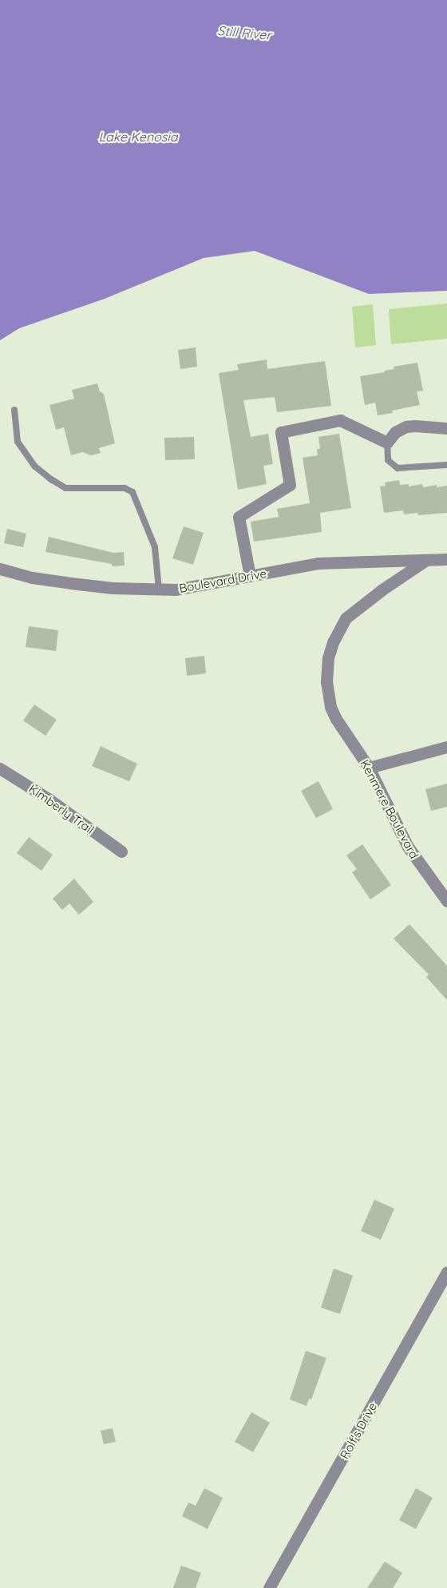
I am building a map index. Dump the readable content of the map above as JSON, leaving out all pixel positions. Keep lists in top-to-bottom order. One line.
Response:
{"streets":{"street":["Boulevard Drive","Kimberly Trail","Kenmere Boulevard","Rolf's Drive"]},"crossings":[["Boulevard Drive","Kenmere Boulevard"]],"water":["Still River","Lake Kenosia"]}
